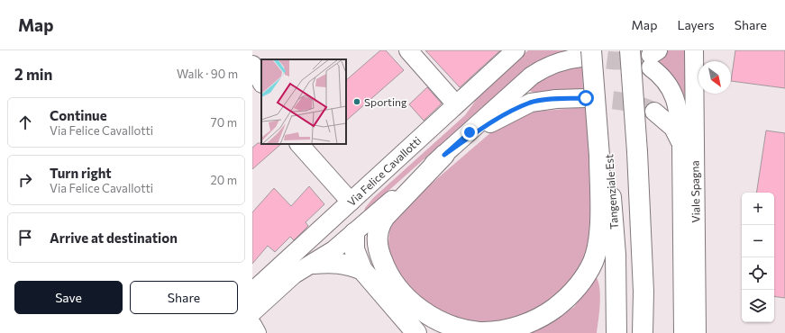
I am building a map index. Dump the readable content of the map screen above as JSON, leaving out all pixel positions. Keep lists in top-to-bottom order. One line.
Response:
{"streets":{"highway":["Tangenziale Est"],"street":["Via Felice Cavallotti","Viale Spagna"]},"places":["Sporting"],"north":"bottom right","page":{"header":"Map","nav":["Map","Layers","Share"],"heading":["2 min","Walk · 90 m"],"list":[["Continue","Via Felice Cavallotti","70 m"],["Turn right","Via Felice Cavallotti","20 m"],"Arrive at destination"],"map_buttons":["+","−"],"buttons":["Save","Share"]}}
